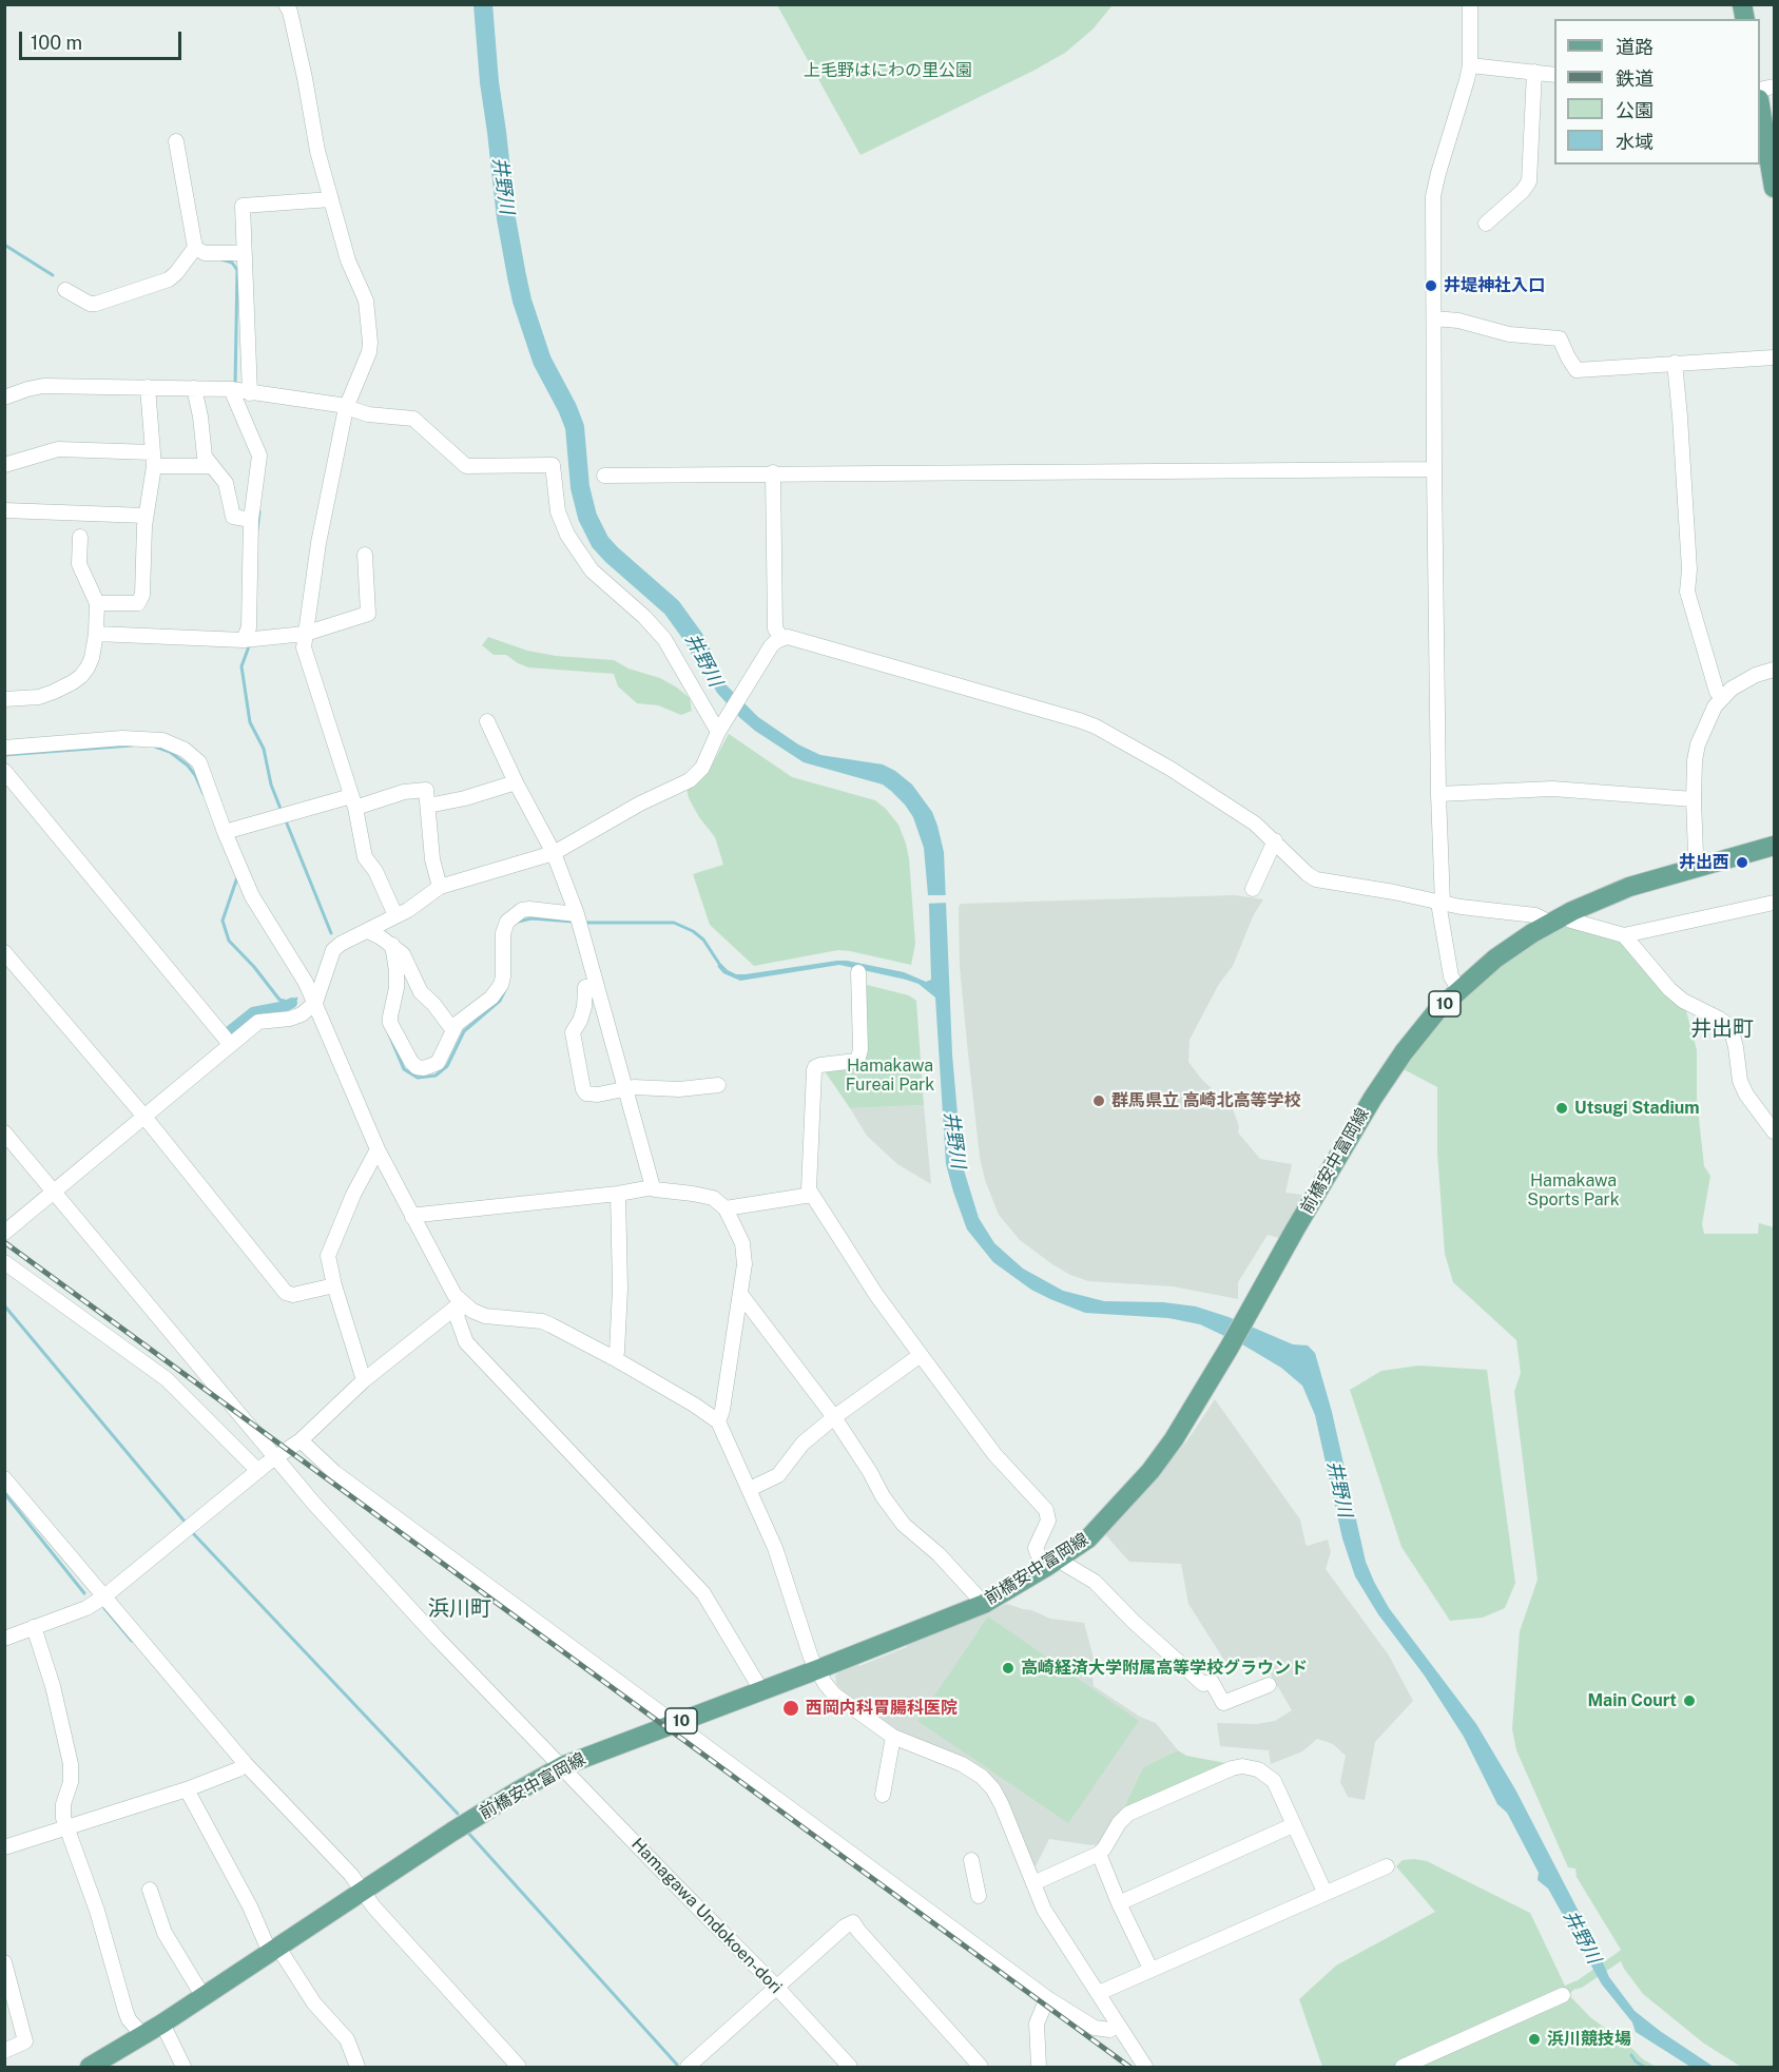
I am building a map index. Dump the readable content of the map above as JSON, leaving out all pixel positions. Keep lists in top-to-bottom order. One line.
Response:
{"streets":{"main road":["10","前橋安中富岡線"],"street":["Hamagawa Undokoen-dori"]},"crossings":[["前橋安中富岡線","Hamagawa Undokoen-dori"]],"districts":["井出町","浜川町"],"water":["井野川"],"parks":["上毛野はにわの里公園","Hamakawa Fureai Park","Hamakawa Sports Park"],"places":["井堤神社入口","井出西","群馬県立 高崎北高等学校","Utsugi Stadium","高崎経済大学附属高等学校グラウンド","Main Court","西岡内科胃腸科医院","浜川競技場"],"legend":["道路","鉄道","公園","水域"],"scale_bar":"100 m"}
